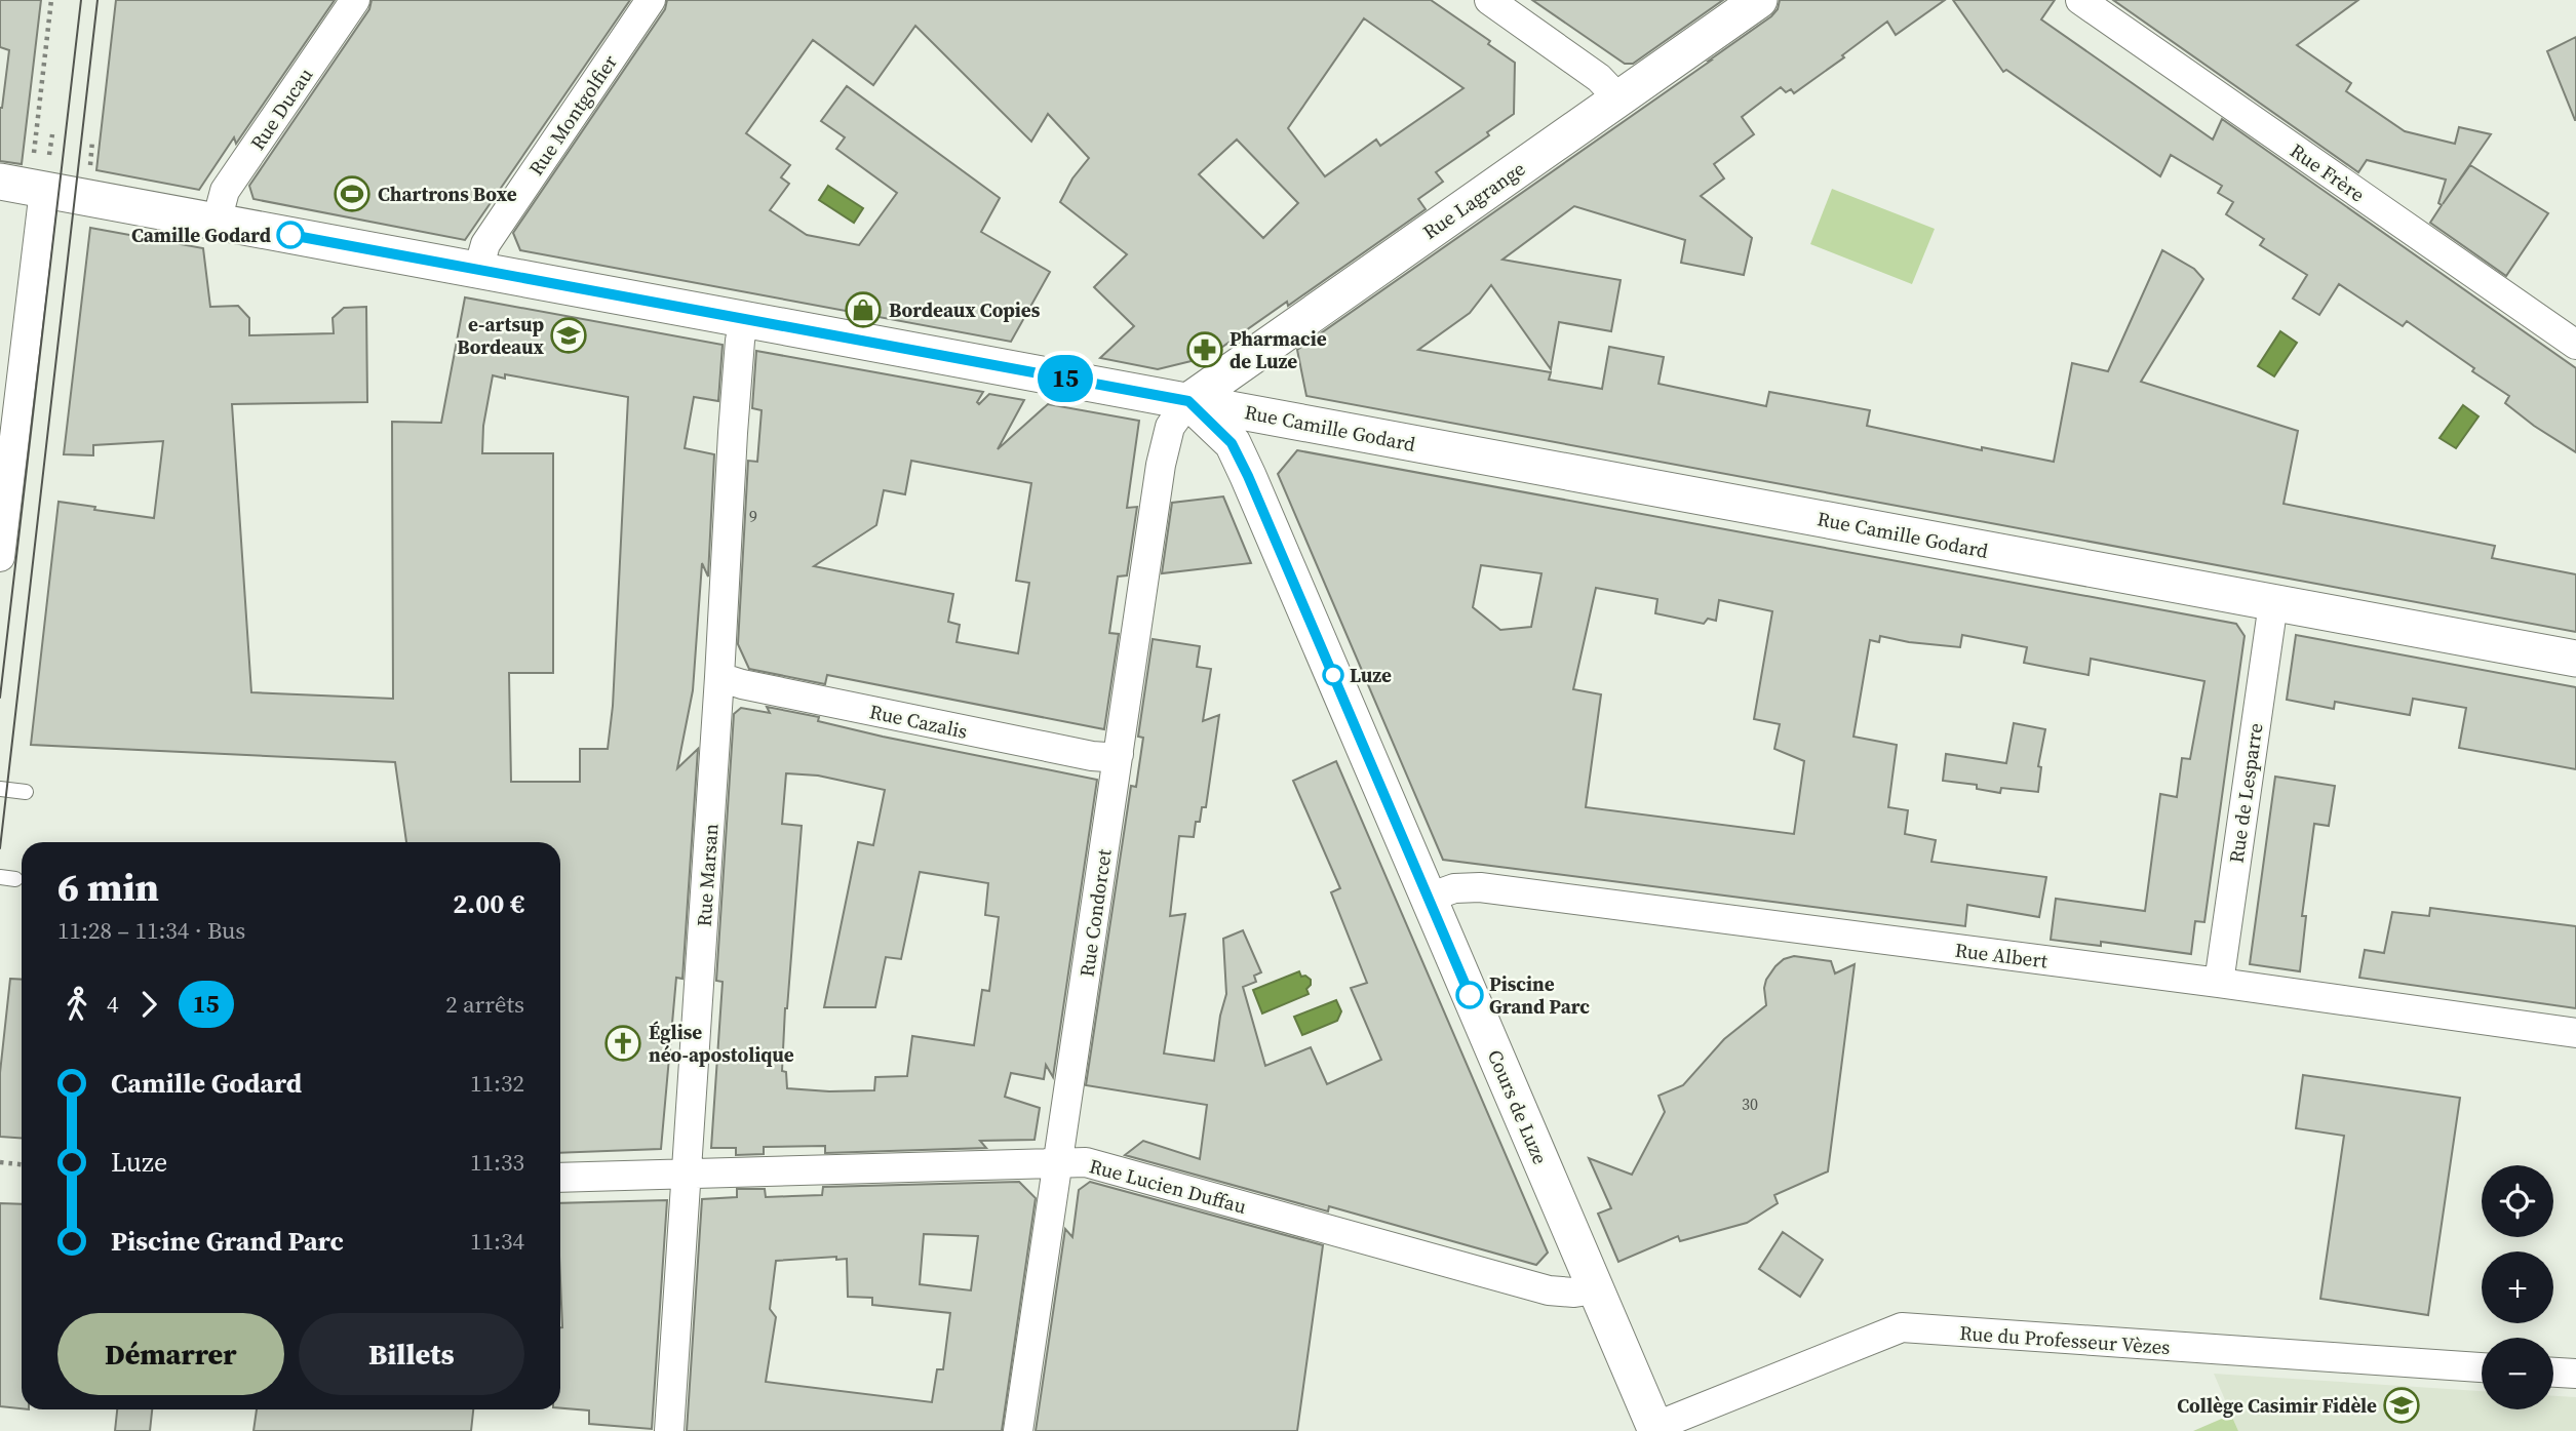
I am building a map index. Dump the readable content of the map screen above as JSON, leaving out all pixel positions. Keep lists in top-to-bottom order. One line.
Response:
{"streets":{"street":["Rue Ducau","Rue Montgolfier","Rue Frère","Rue Lagrange","Rue Camille Godard","Rue Cazalis","Rue de Lesparre","Rue Marsan","Rue Condorcet","Rue Albert","Cours de Luze","Rue Lucien Duffau","Rue du Professeur Vèzes"]},"crossings":[["Rue Ducau","Rue Camille Godard"],["Rue Montgolfier","Rue Camille Godard"],["Rue Lagrange","Rue Camille Godard"],["Rue Lagrange","Rue Condorcet"],["Rue Lagrange","Cours de Luze"],["Rue Camille Godard","Rue de Lesparre"],["Rue Camille Godard","Rue Marsan"],["Rue Camille Godard","Rue Condorcet"],["Rue Camille Godard","Cours de Luze"],["Rue Cazalis","Rue Marsan"],["Rue Cazalis","Rue Condorcet"],["Rue de Lesparre","Rue Albert"],["Rue Marsan","Rue Lucien Duffau"],["Rue Condorcet","Cours de Luze"],["Rue Condorcet","Rue Lucien Duffau"],["Rue Albert","Cours de Luze"],["Cours de Luze","Rue Lucien Duffau"],["Cours de Luze","Rue du Professeur Vèzes"]],"places":{"sports":["Chartrons Boxe"],"other":["Camille Godard","Luze","Piscine Grand Parc"],"shop":["Bordeaux Copies"],"school or university":["e-artsup Bordeaux","Collège Casimir Fidèle"],"pharmacy":["Pharmacie de Luze"],"church":["Église néo-apostolique"]},"lines":["bus line 15"],"house_numbers":["9","30"],"page":{"on_map":"15","heading":["6 min","11:28 – 11:34 · Bus","2.00 €"],"legs":["4","15","2 arrêts"],"list":[{"name":"Camille Godard","value":"11:32"},{"name":"Luze","value":"11:33"},{"name":"Piscine Grand Parc","value":"11:34"}],"map_buttons":["+","−"],"buttons":["Démarrer","Billets"]}}
